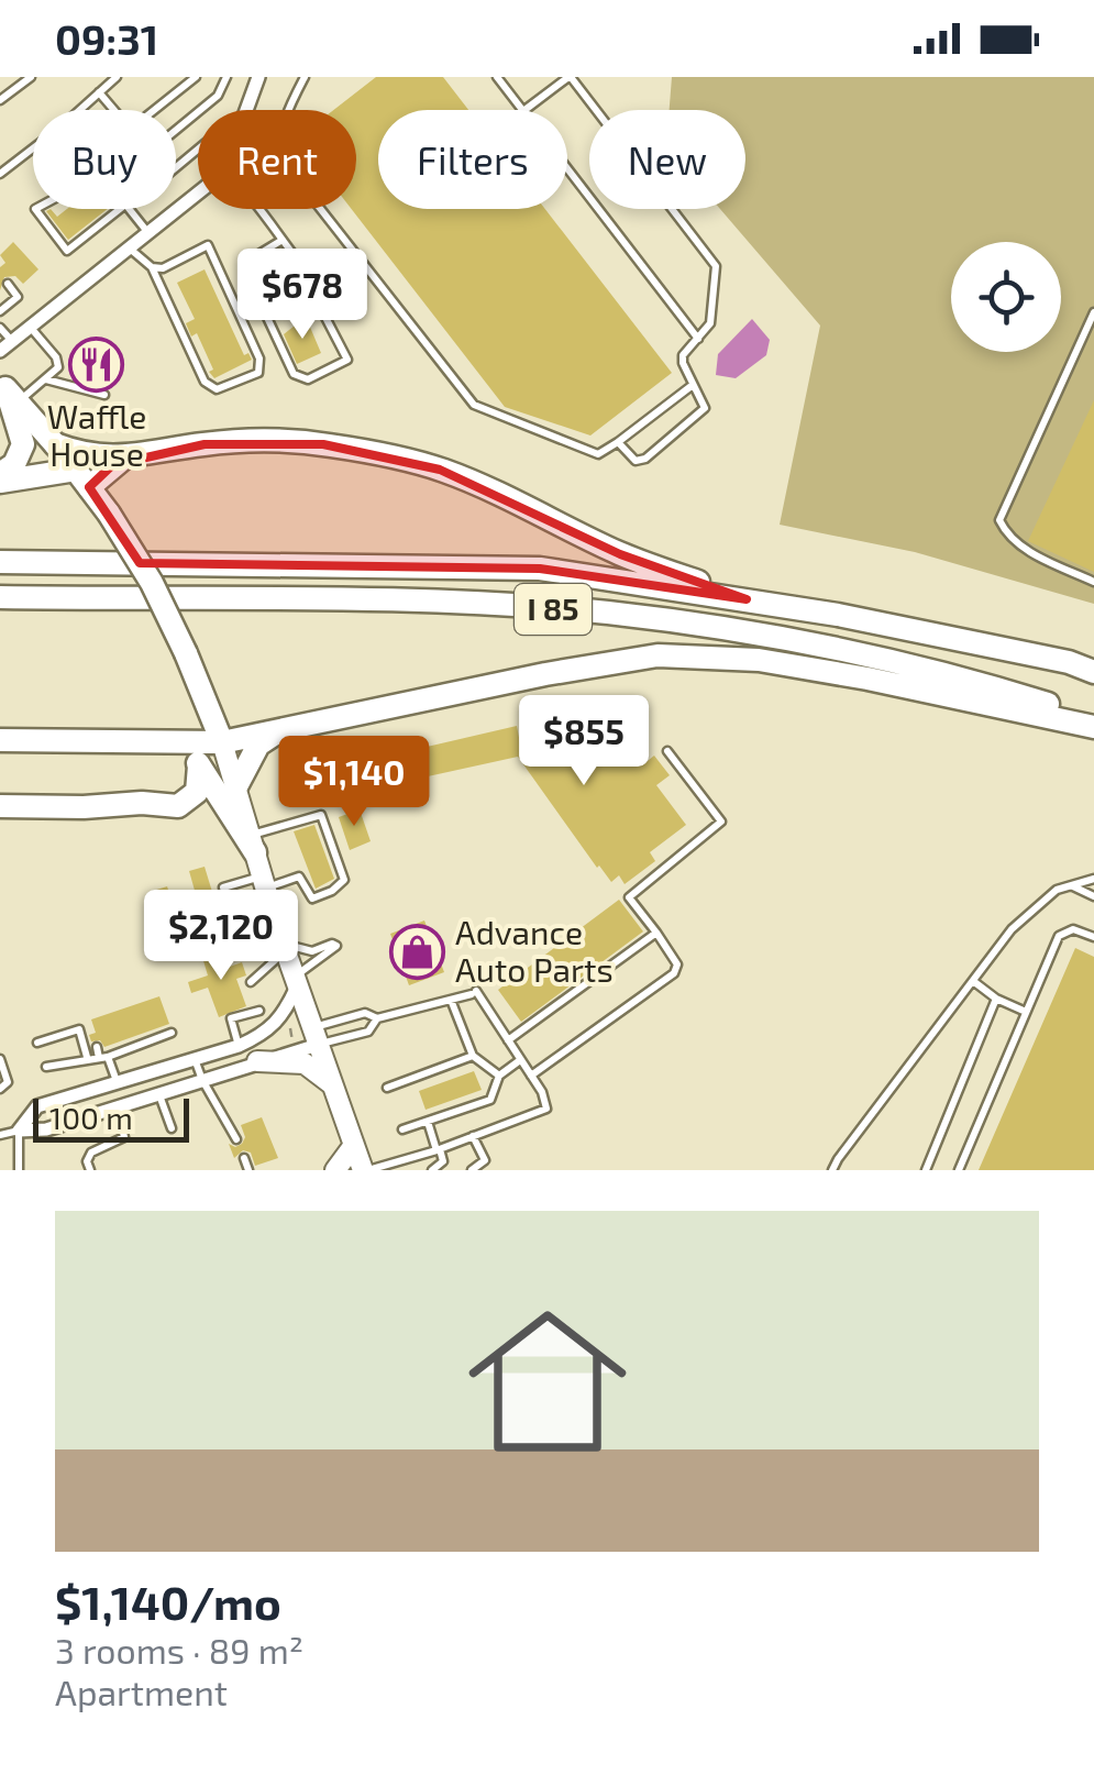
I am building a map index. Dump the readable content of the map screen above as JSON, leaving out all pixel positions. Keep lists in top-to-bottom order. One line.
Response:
{"streets":{"highway":["I 85"]},"places":{"restaurant":["Waffle House"],"shop":["Advance Auto Parts"]},"scale_bar":"100 m","page":{"status":"09:31","chip":["Buy","Rent","Filters","New"],"price":["$678","$855","$1,140","$2,120"],"scale":"100 m","list":[{"name":"$1,140/mo","note":"3 rooms · 89 m² · Apartment"}]}}
